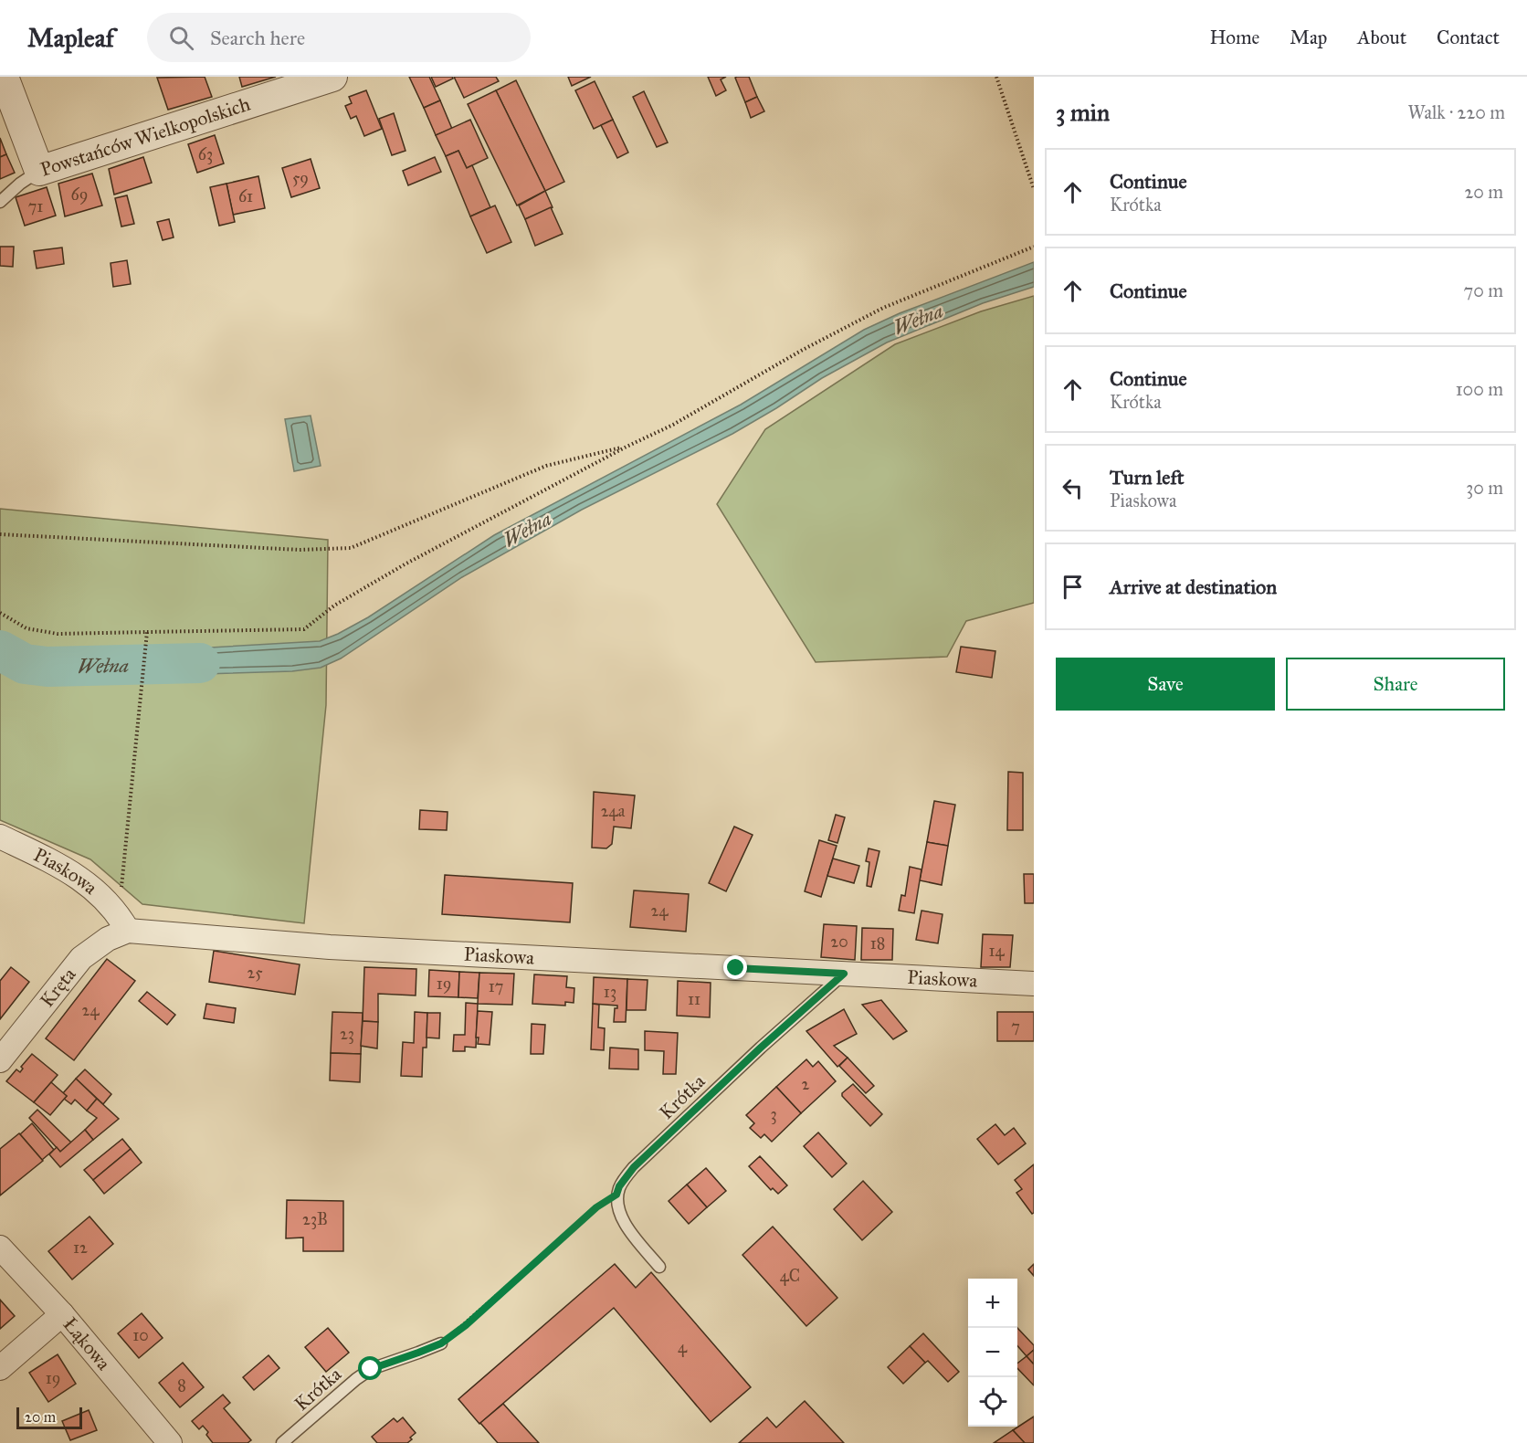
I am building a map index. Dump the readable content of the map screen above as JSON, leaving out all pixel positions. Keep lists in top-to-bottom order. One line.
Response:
{"streets":{"street":["Powstańców Wielkopolskich","Piaskowa","Kręta","Łąkowa"],"lane":["Krótka"]},"crossings":[["Piaskowa","Kręta"],["Piaskowa","Krótka"]],"water":["Wełna"],"house_numbers":["63","59","69","61","71","24a","24","20","18","14","25","19","17","13","11","24","7","23","2","3","23B","12","4C","10","4","19","8"],"scale_bar":"20 m","page":{"header":"Mapleaf","search":"Search here","nav":["Home","Map","About","Contact"],"heading":["3 min","Walk · 220 m"],"list":[["Continue","Krótka","20 m"],["Continue","70 m"],["Continue","Krótka","100 m"],["Turn left","Piaskowa","30 m"],"Arrive at destination"],"buttons":["Save","Share"],"map_buttons":["+","−"],"scale":"20 m"}}
